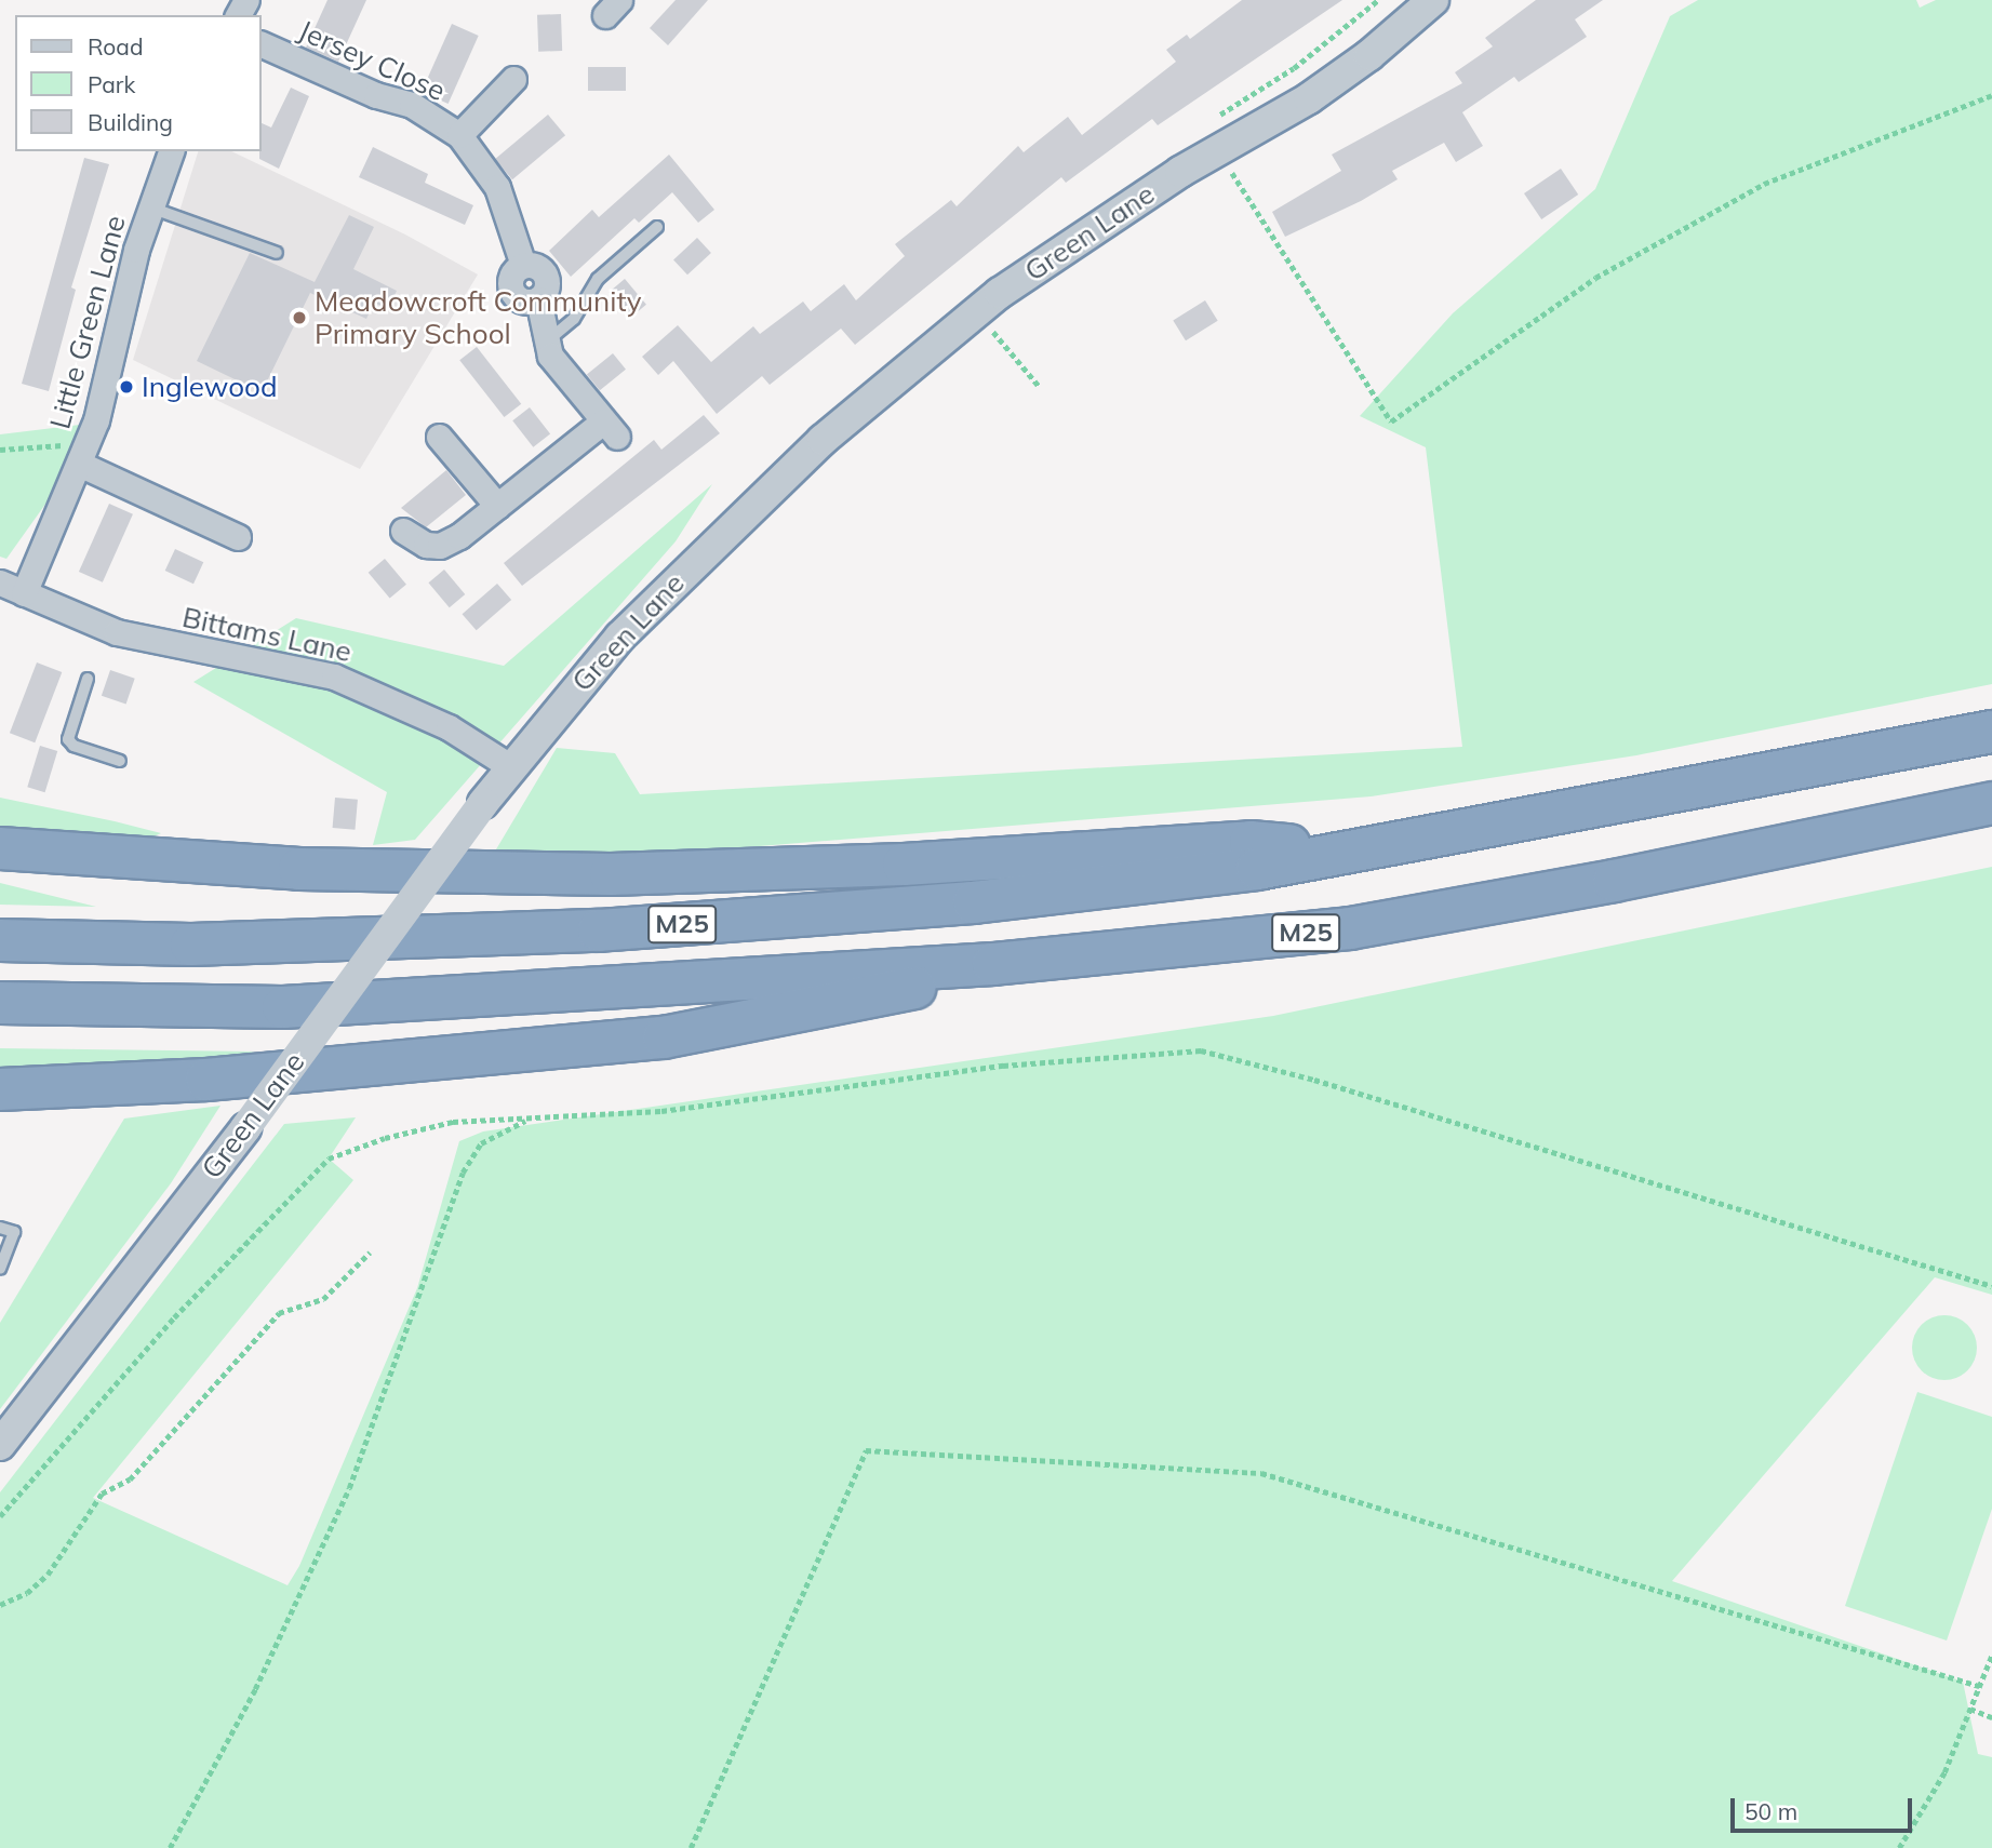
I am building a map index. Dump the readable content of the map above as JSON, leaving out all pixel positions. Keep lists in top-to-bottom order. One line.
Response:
{"streets":{"highway":["M25"],"street":["Jersey Close","Green Lane","Little Green Lane","Bittams Lane"]},"crossings":[["Green Lane","Bittams Lane"],["Little Green Lane","Bittams Lane"]],"places":["Meadowcroft Community Primary School","Inglewood"],"legend":["Road","Park","Building"],"scale_bar":"50 m"}
